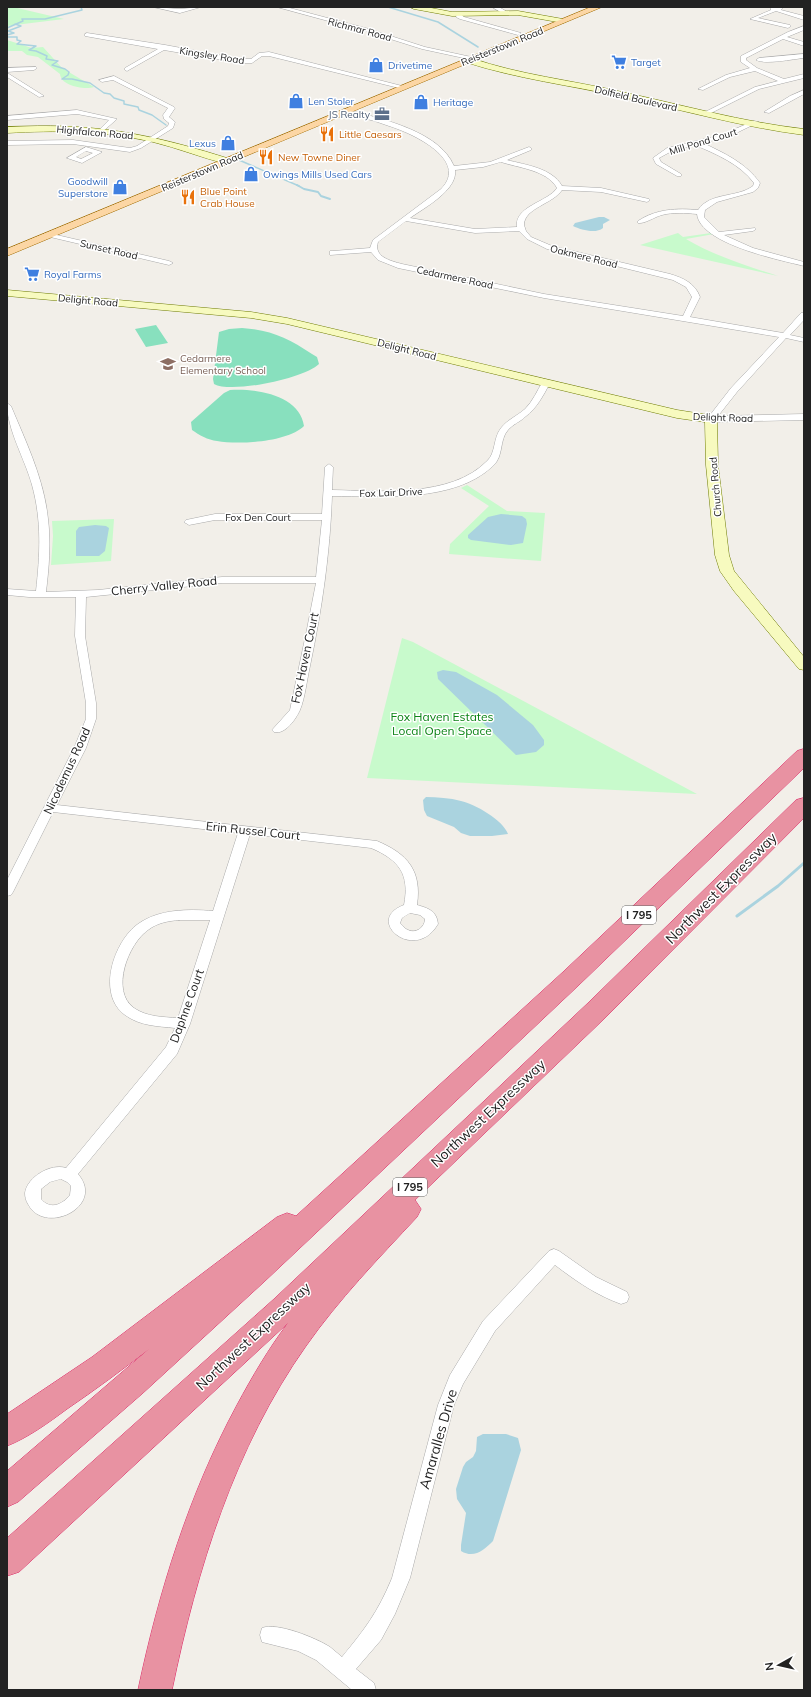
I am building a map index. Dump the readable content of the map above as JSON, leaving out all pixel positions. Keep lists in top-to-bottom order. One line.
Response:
{"streets":{"highway":["Northwest Expressway","I 795"],"main road":["Reisterstown Road"],"street":["Richmar Road","Kingsley Road","Dolfield Boulevard","Highfalcon Road","Mill Pond Court","Sunset Road","Oakmere Road","Cedarmere Road","Delight Road","Church Road","Fox Lair Drive","Fox Den Court","Cherry Valley Road","Fox Haven Court","Nicodemus Road","Erin Russel Court","Daphne Court","Amaralles Drive"]},"crossings":[["Richmar Road","Reisterstown Road"],["Richmar Road","Dolfield Boulevard"],["Reisterstown Road","Kingsley Road"],["Reisterstown Road","Dolfield Boulevard"],["Reisterstown Road","Highfalcon Road"],["Reisterstown Road","Sunset Road"],["Dolfield Boulevard","Mill Pond Court"],["Oakmere Road","Cedarmere Road"],["Delight Road","Church Road"],["Delight Road","Fox Lair Drive"],["Cherry Valley Road","Fox Haven Court"],["Cherry Valley Road","Nicodemus Road"],["Nicodemus Road","Erin Russel Court"],["Erin Russel Court","Daphne Court"]],"parks":["Fox Haven Estates Local Open Space"],"places":{"supermarket":["Target","Royal Farms"],"shop":["Drivetime","Len Stoler","Heritage","Lexus","Owings Mills Used Cars","Goodwill Superstore"],"office":["JS Realty"],"restaurant":["Little Caesars","New Towne Diner","Blue Point Crab House"],"school or university":["Cedarmere Elementary School"]},"north":"left"}
